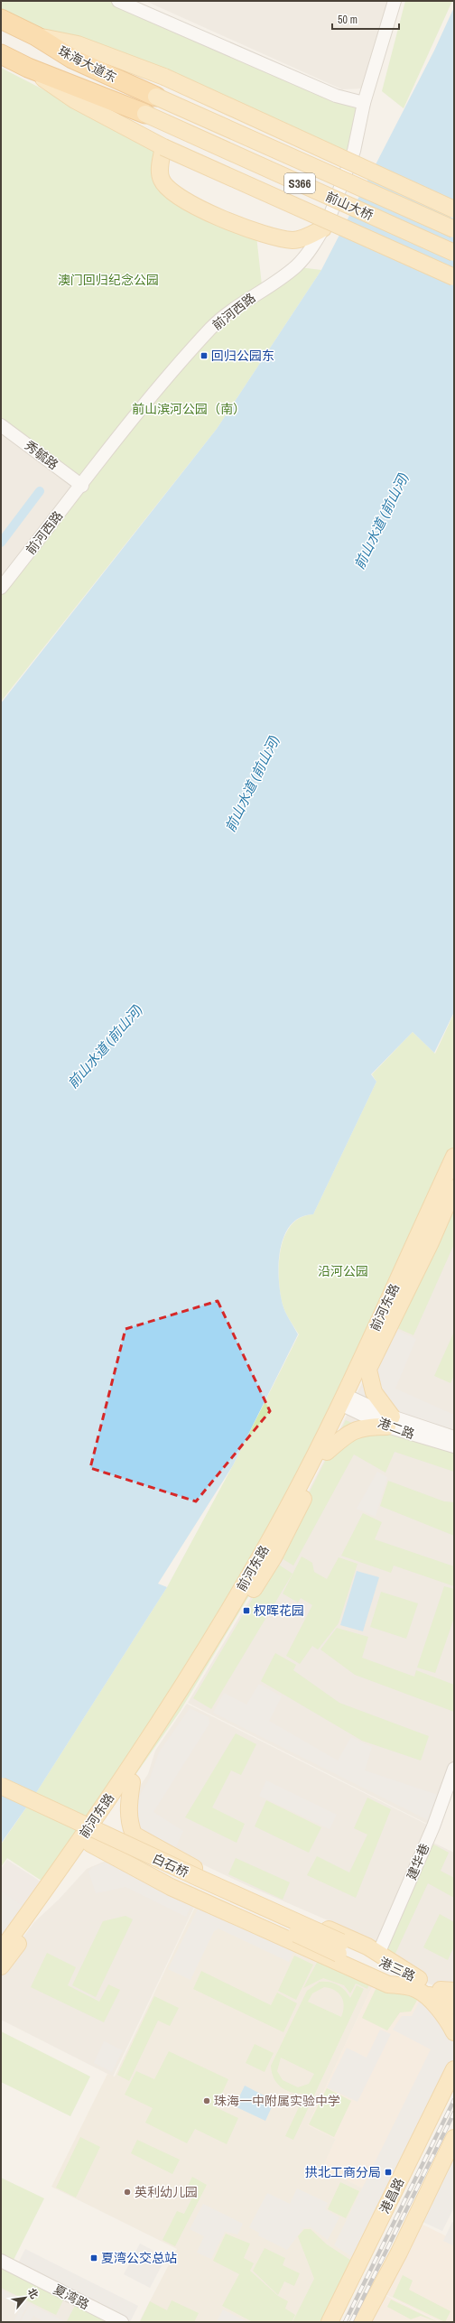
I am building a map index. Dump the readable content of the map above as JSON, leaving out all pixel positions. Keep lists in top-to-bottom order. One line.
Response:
{"streets":{"highway":["珠海大道东","S366"],"main road":["前山大桥","前河东路","白石桥","港三路","港昌路"],"street":["前河西路","秀毓路","港二路","建华巷","夏湾路"]},"crossings":[["珠海大道东","前山大桥"],["前河西路","秀毓路"],["前河东路","港二路"]],"water":["前山水道 (前山河)"],"parks":["澳门回归纪念公园","前山滨河公园（南）","沿河公园"],"places":{"transit":["回归公园东","权晖花园","拱北工商分局","夏湾公交总站"],"other":["珠海一中附属实验中学","英利幼儿园"]},"scale_bar":"50 m","north":"top right"}
